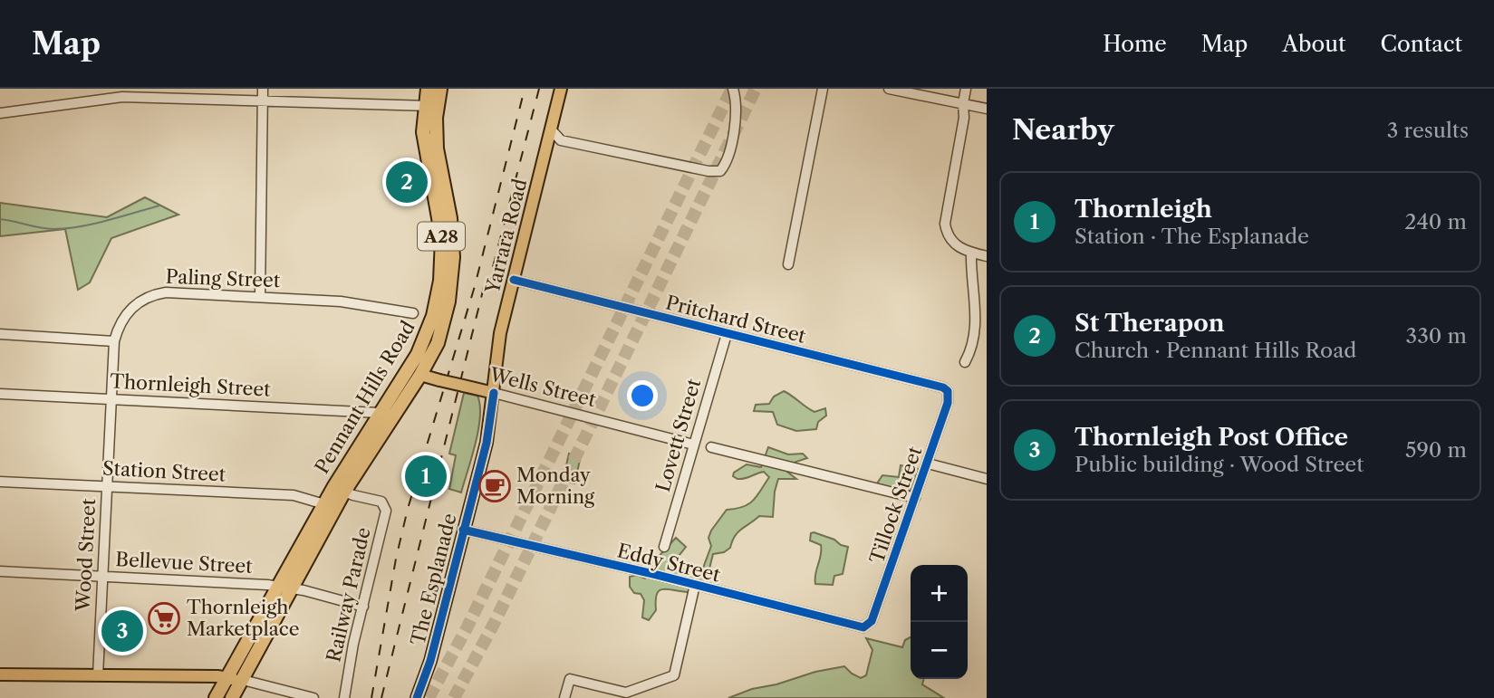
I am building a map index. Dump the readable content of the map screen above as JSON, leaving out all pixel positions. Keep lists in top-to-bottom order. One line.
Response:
{"streets":{"highway":["A28","Pennant Hills Road"],"main road":["Yarrara Road","Wells Street","The Esplanade"],"street":["Paling Street","Pritchard Street","Thornleigh Street","Lovett Street","Station Street","Tillock Street","Wood Street","Bellevue Street","Eddy Street","Railway Parade"]},"crossings":[["Yarrara Road","Pritchard Street"],["Yarrara Road","Wells Street"],["Yarrara Road","The Esplanade"],["Paling Street","Thornleigh Street"],["Paling Street","Wood Street"],["Pritchard Street","Lovett Street"],["Pritchard Street","Tillock Street"],["Thornleigh Street","Pennant Hills Road"],["Thornleigh Street","Wood Street"],["Wells Street","Pennant Hills Road"],["Wells Street","Lovett Street"],["Wells Street","The Esplanade"],["Pennant Hills Road","Station Street"],["Pennant Hills Road","Bellevue Street"],["Pennant Hills Road","Railway Parade"],["Station Street","Wood Street"],["Tillock Street","Eddy Street"],["Wood Street","Bellevue Street"],["Bellevue Street","Railway Parade"],["Eddy Street","The Esplanade"]],"places":{"cafe":["Monday Morning"],"supermarket":["Thornleigh Marketplace"]},"page":{"header":"Map","nav":["Home","Map","About","Contact"],"heading":["Nearby","3 results"],"pins":["2","1","3"],"list":[{"mark":"1","name":"Thornleigh","note":"Station · The Esplanade","value":"240 m"},{"mark":"2","name":"St Therapon","note":"Church · Pennant Hills Road","value":"330 m"},{"mark":"3","name":"Thornleigh Post Office","note":"Public building · Wood Street","value":"590 m"}],"map_buttons":["+","−"]}}
